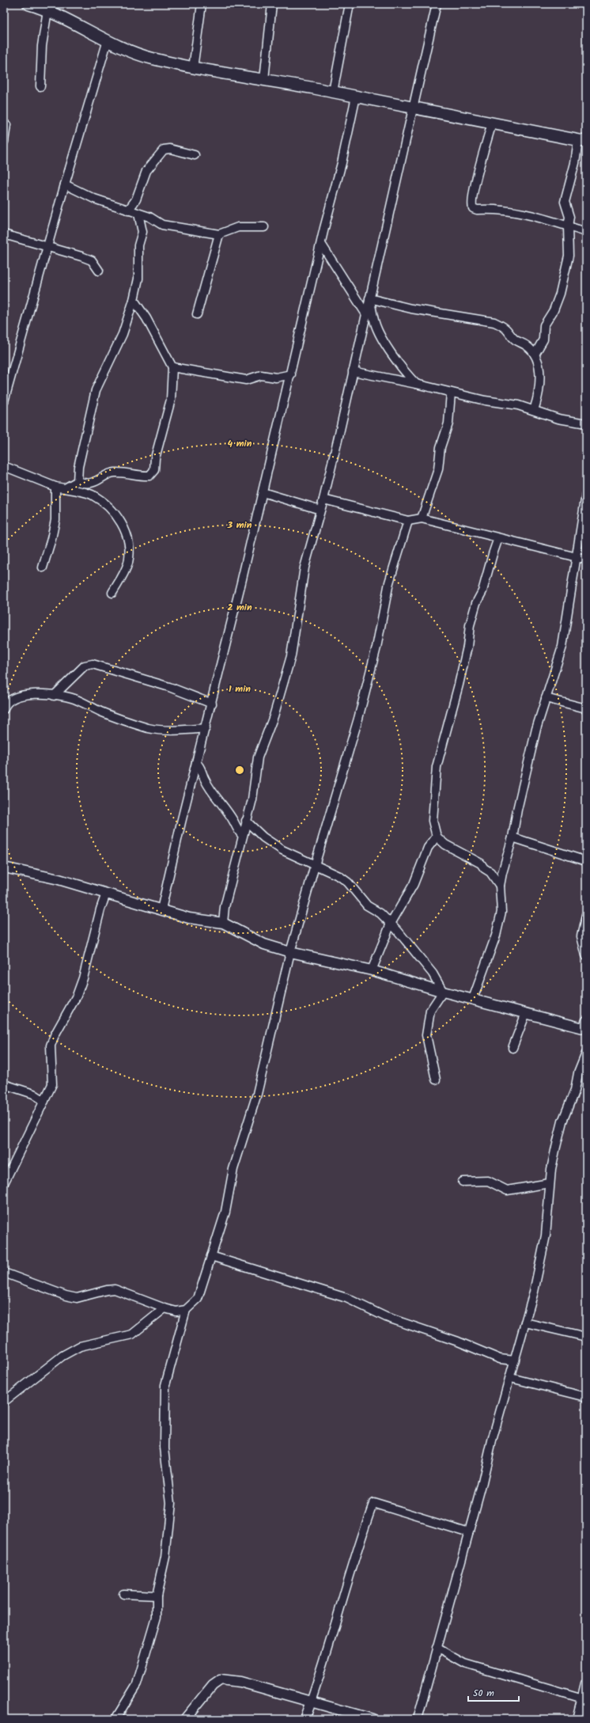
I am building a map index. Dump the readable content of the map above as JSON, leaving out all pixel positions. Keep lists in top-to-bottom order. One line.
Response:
{"scale_bar":"50 m","rings":["4 min","3 min","2 min","1 min"]}
